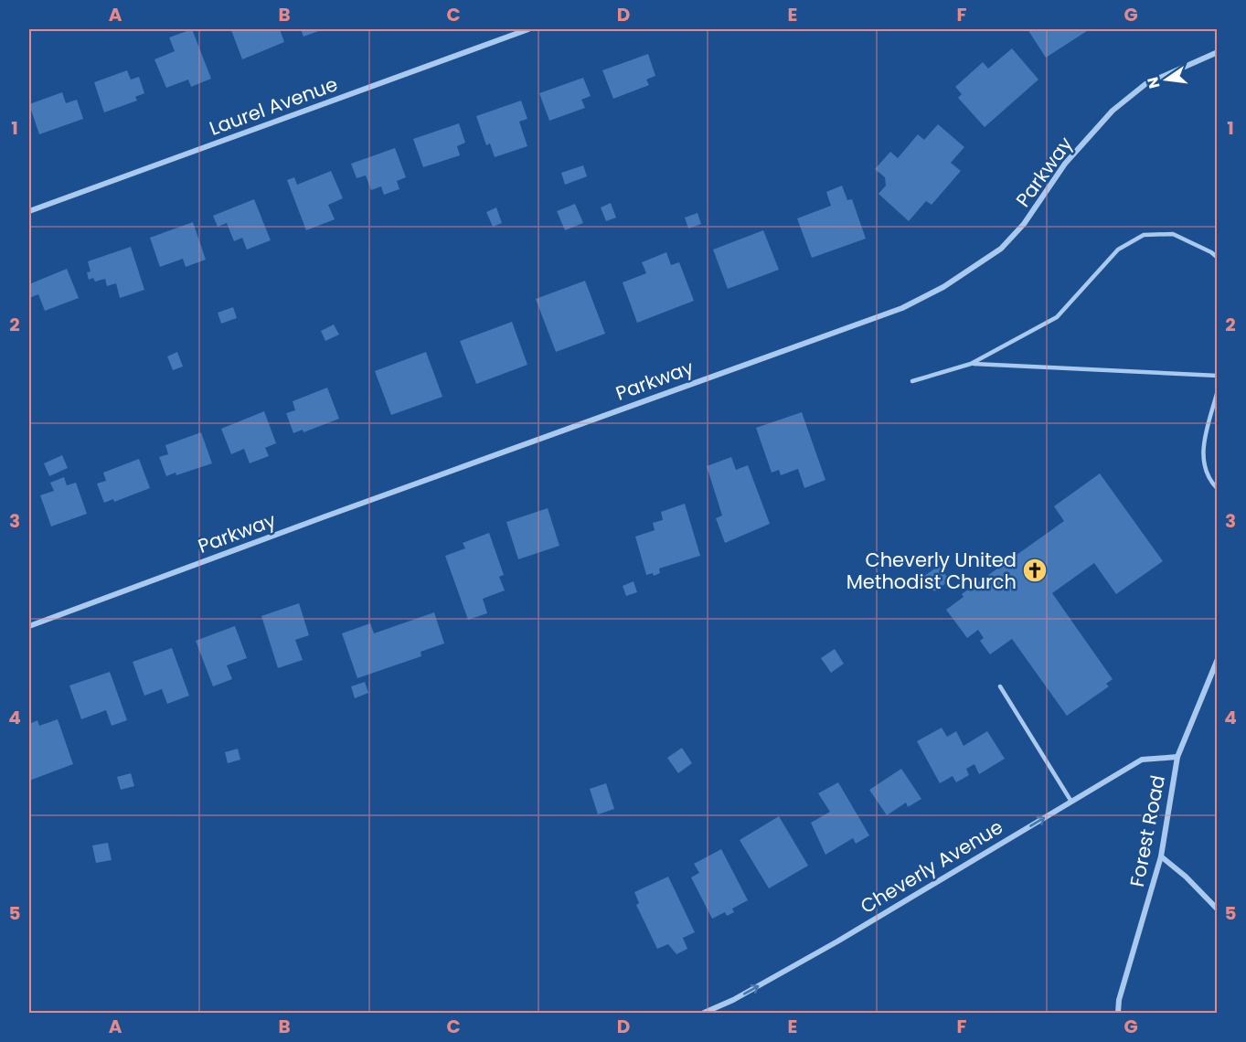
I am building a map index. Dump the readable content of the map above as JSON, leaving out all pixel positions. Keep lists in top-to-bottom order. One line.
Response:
{"streets":{"street":["Laurel Avenue","Parkway","Forest Road","Cheverly Avenue"]},"crossings":[["Forest Road","Cheverly Avenue"]],"one_way":["Cheverly Avenue"],"places":{"church":["Cheverly United Methodist Church"]},"north":"left","grid":{"columns":["A","B","C","D","E","F","G"],"rows":["1","2","3","4","5"]}}
